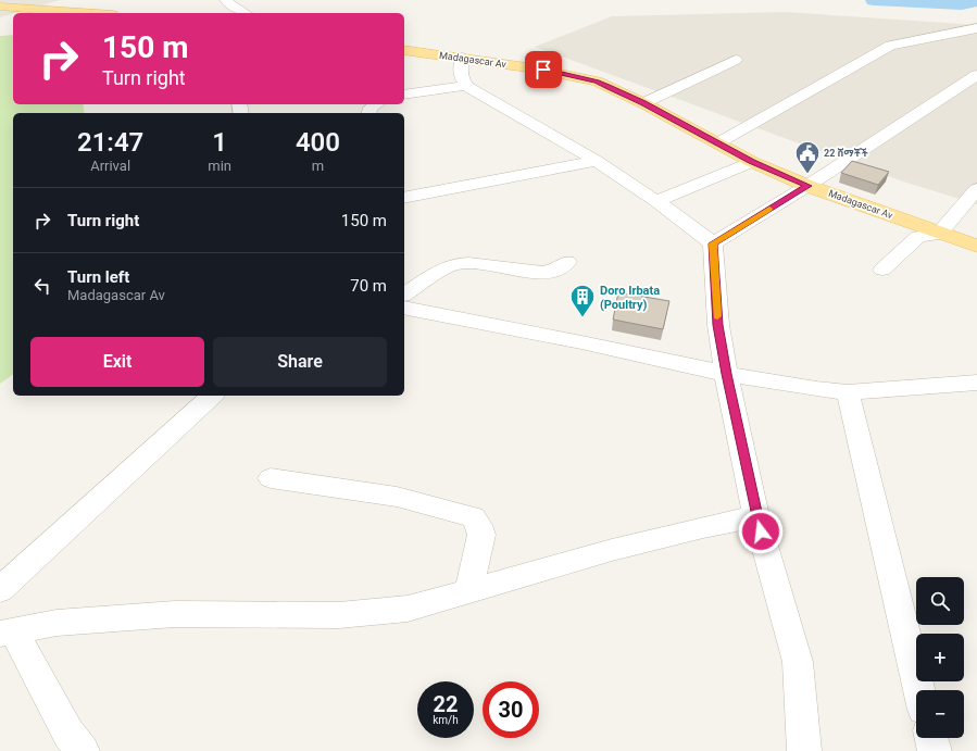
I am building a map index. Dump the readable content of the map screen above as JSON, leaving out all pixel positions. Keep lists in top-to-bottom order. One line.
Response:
{"streets":{"main road":["Madagascar Av"]},"places":{"public building":["22 ሸማቾች"],"building":["Doro Irbata (Poultry)"]},"page":{"turn":["150 m","Turn right"],"eta":["21:47","Arrival","1","min","400","m"],"list":[{"name":"Turn right","value":"150 m"},{"name":"Turn left","note":"Madagascar Av","value":"70 m"}],"buttons":["Exit","Share"],"map_buttons":["+","−"],"speed":"22 km/h","limit":"30"}}
